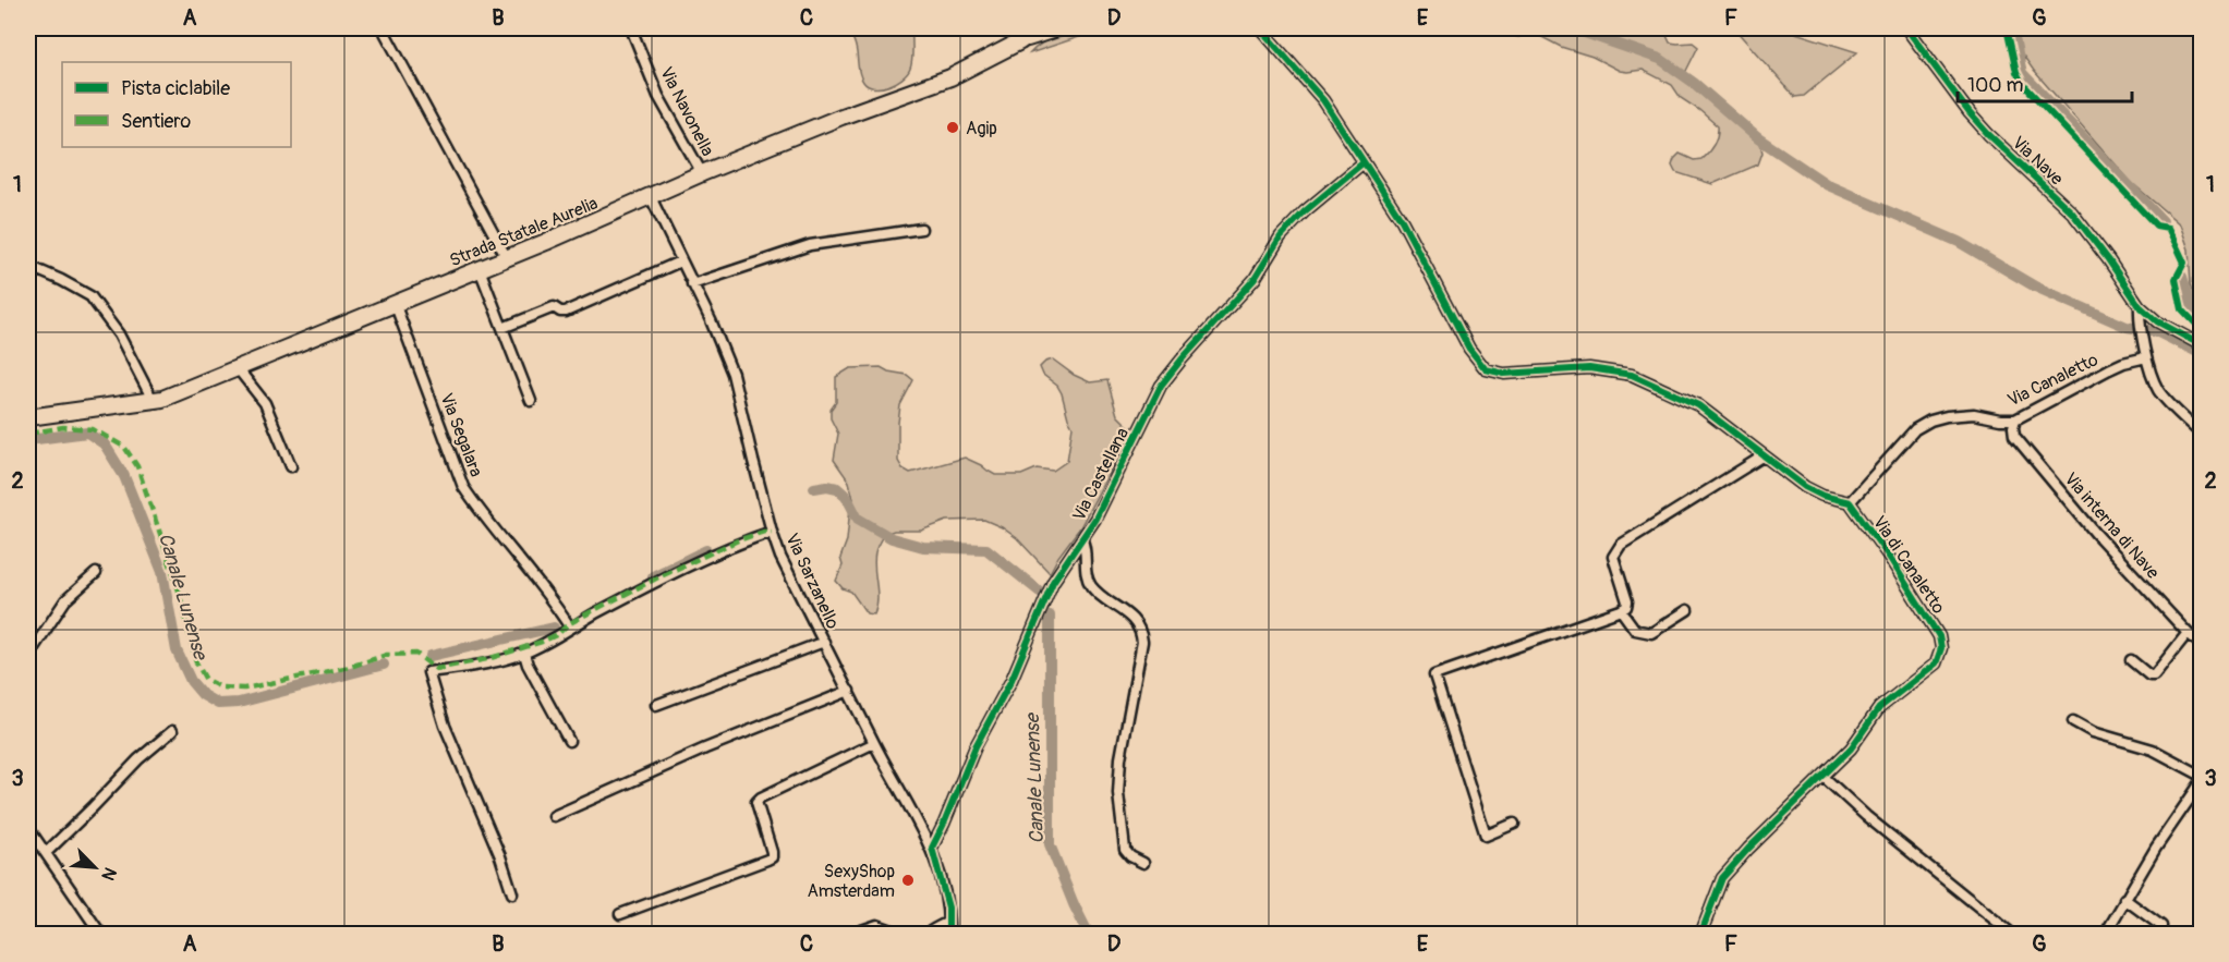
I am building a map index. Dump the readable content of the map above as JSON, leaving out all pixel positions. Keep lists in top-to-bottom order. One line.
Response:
{"streets":{"main road":["Strada Statale Aurelia"],"street":["Via Navonella","Via Nave","Via Canaletto","Via Segalara","Via Castellana","Via interna di Nave","Via di Canaletto","Via Sarzanello"]},"crossings":[["Via Navonella","Strada Statale Aurelia"],["Strada Statale Aurelia","Via Segalara"],["Strada Statale Aurelia","Via Sarzanello"],["Via Canaletto","Via interna di Nave"],["Via Canaletto","Via di Canaletto"],["Via Castellana","Via Sarzanello"]],"water":["Canale Lunense"],"places":["Agip","SexyShop Amsterdam"],"legend":["Pista ciclabile","Sentiero"],"scale_bar":"100 m","north":"bottom right","grid":{"columns":["A","B","C","D","E","F","G"],"rows":["1","2","3"]}}
